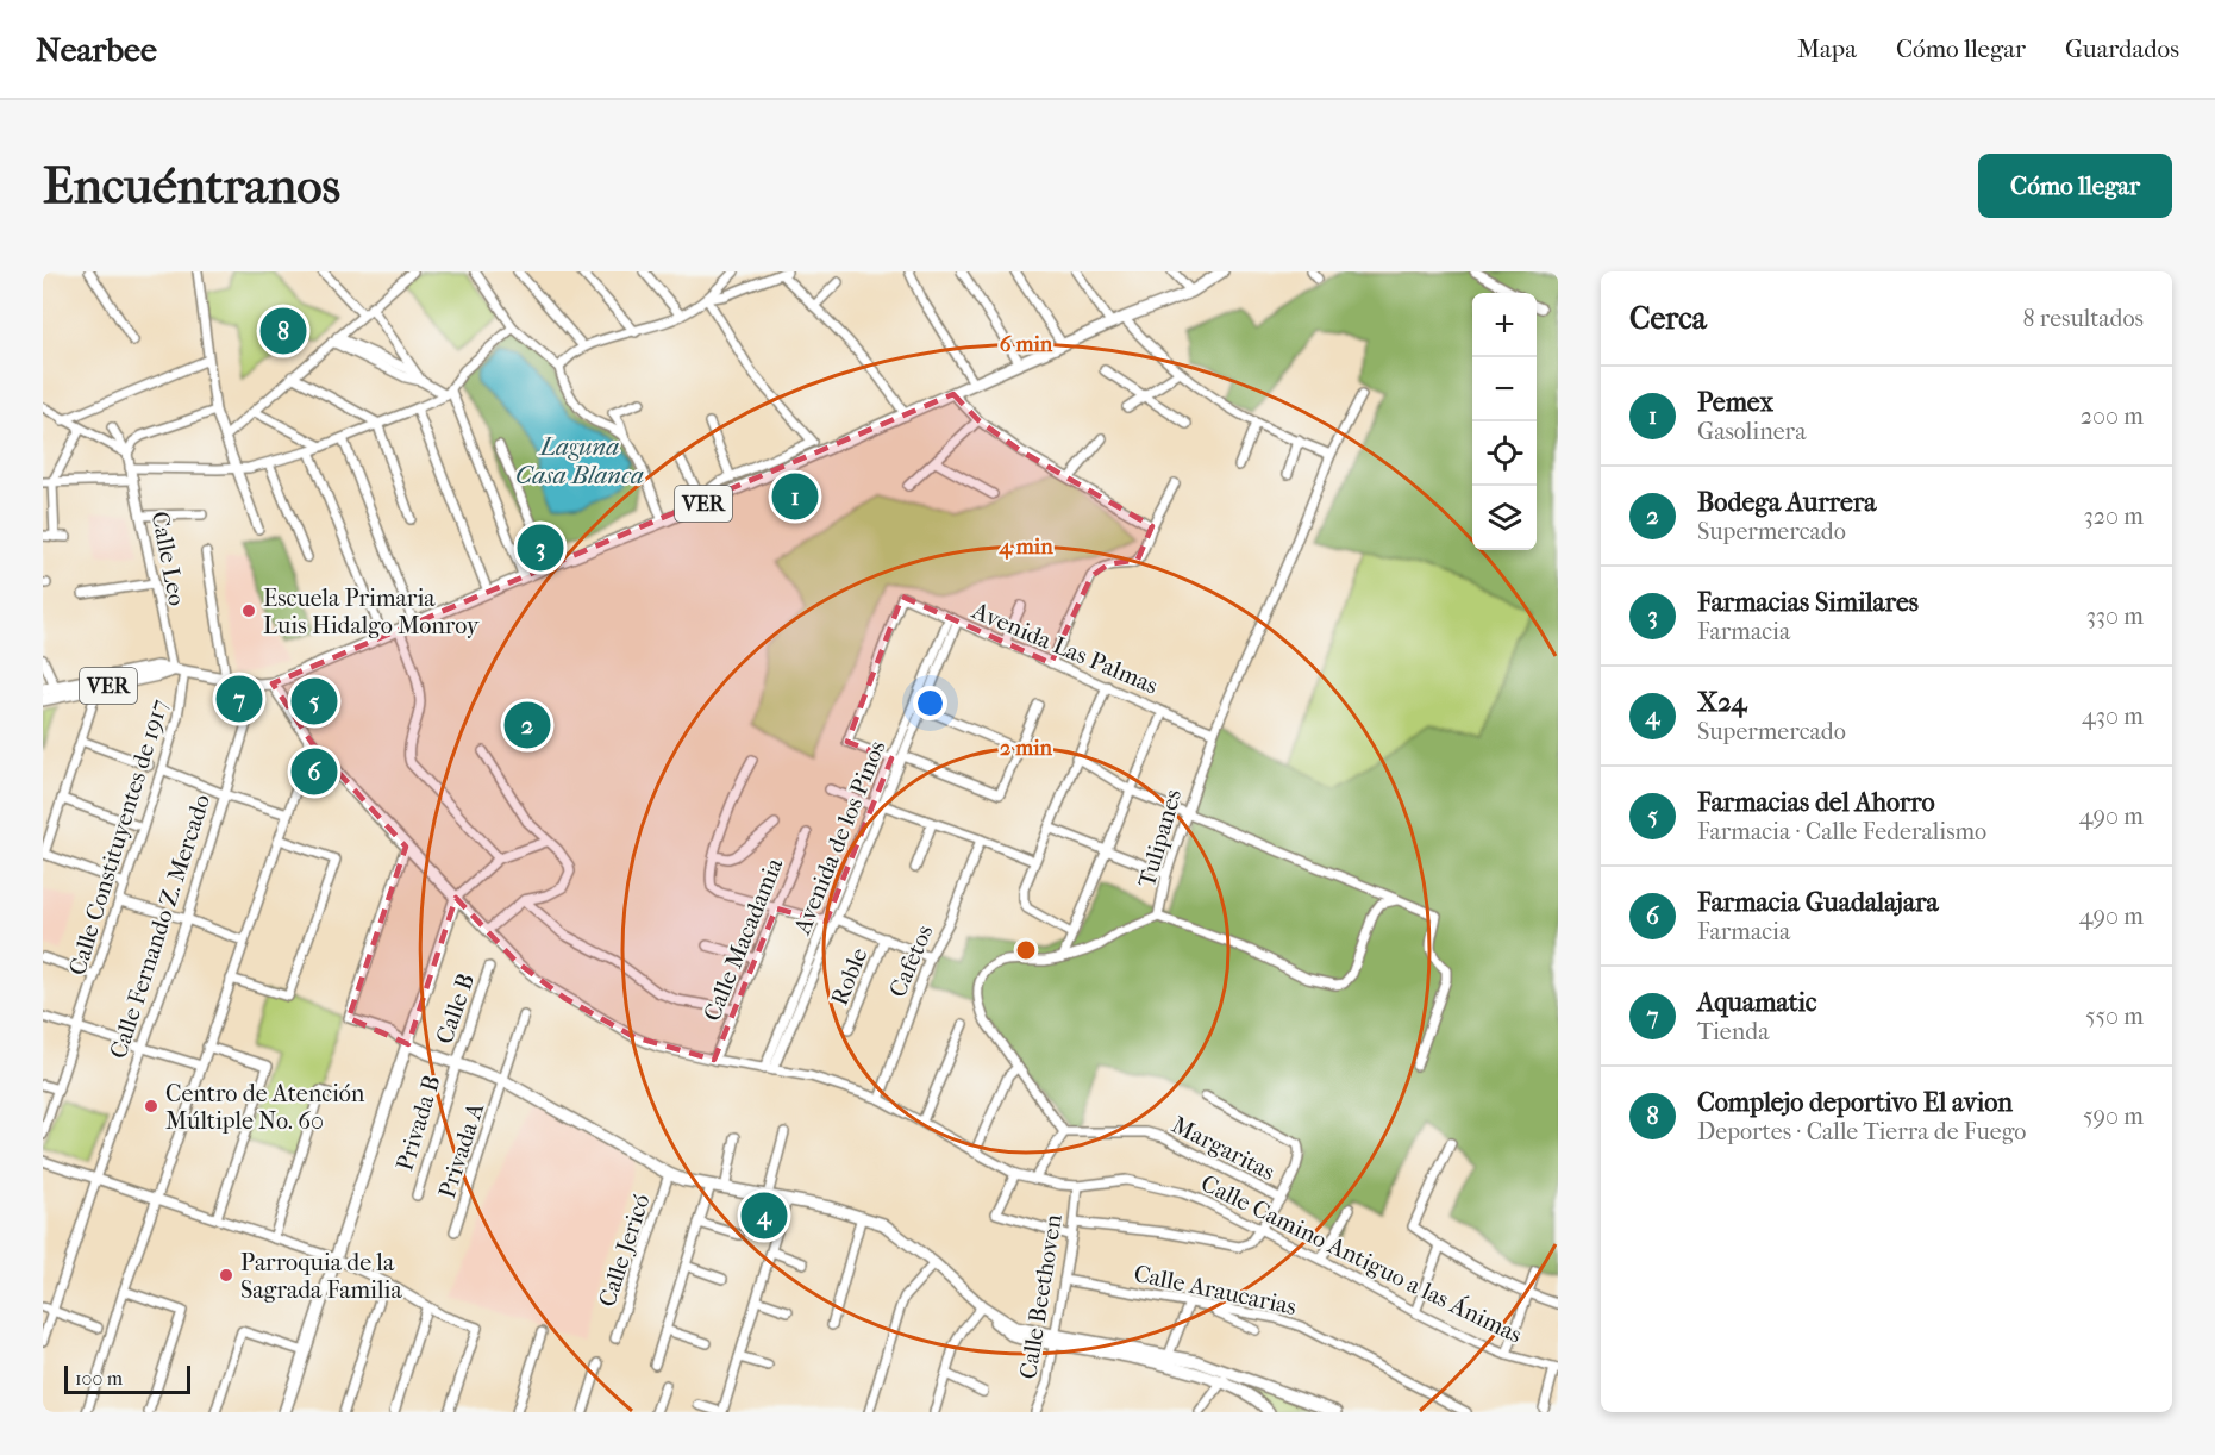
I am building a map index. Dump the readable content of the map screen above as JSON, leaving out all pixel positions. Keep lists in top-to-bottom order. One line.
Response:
{"streets":{"main road":["VER"],"street":["Calle Leo","Avenida Las Palmas","Calle Constituyentes de 1917","Avenida de los Pinos","Tulipanes","Calle Fernando Z. Mercado","Calle Macadamia","Cafetos","Roble","Calle B","Privada B","Margaritas","Privada A","Calle Jericó","Calle Camino Antiguo a las Ánimas","Calle Araucarias","Calle Beethoven"]},"crossings":[["VER","Calle Leo"],["VER","Calle Constituyentes de 1917"],["VER","Calle Fernando Z. Mercado"],["Avenida Las Palmas","Avenida de los Pinos"],["Avenida Las Palmas","Tulipanes"],["Avenida de los Pinos","Calle Camino Antiguo a las Ánimas"],["Tulipanes","Margaritas"],["Calle Macadamia","Calle Camino Antiguo a las Ánimas"],["Cafetos","Calle Camino Antiguo a las Ánimas"],["Calle B","Privada B"],["Calle Camino Antiguo a las Ánimas","Calle Beethoven"],["Calle Araucarias","Calle Beethoven"]],"water":["Laguna Casa Blanca"],"places":["Escuela Primaria Luis Hidalgo Monroy","Centro de Atención Múltiple No. 60","Parroquia de la Sagrada Familia"],"scale_bar":"100 m","page":{"header":"Nearbee","nav":["Mapa","Cómo llegar","Guardados"],"buttons":"Cómo llegar","title":"Encuéntranos","heading":["Cerca","8 resultados"],"map_buttons":["+","−"],"pins":["8","1","3","7","5","2","6","4"],"list":[{"mark":"1","name":"Pemex","note":"Gasolinera","value":"200 m"},{"mark":"2","name":"Bodega Aurrera","note":"Supermercado","value":"320 m"},{"mark":"3","name":"Farmacias Similares","note":"Farmacia","value":"330 m"},{"mark":"4","name":"X24","note":"Supermercado","value":"430 m"},{"mark":"5","name":"Farmacias del Ahorro","note":"Farmacia · Calle Federalismo","value":"490 m"},{"mark":"6","name":"Farmacia Guadalajara","note":"Farmacia","value":"490 m"},{"mark":"7","name":"Aquamatic","note":"Tienda","value":"550 m"},{"mark":"8","name":"Complejo deportivo El avion","note":"Deportes · Calle Tierra de Fuego","value":"590 m"}],"scale":"100 m"},"rings":["6 min","4 min","2 min"]}
